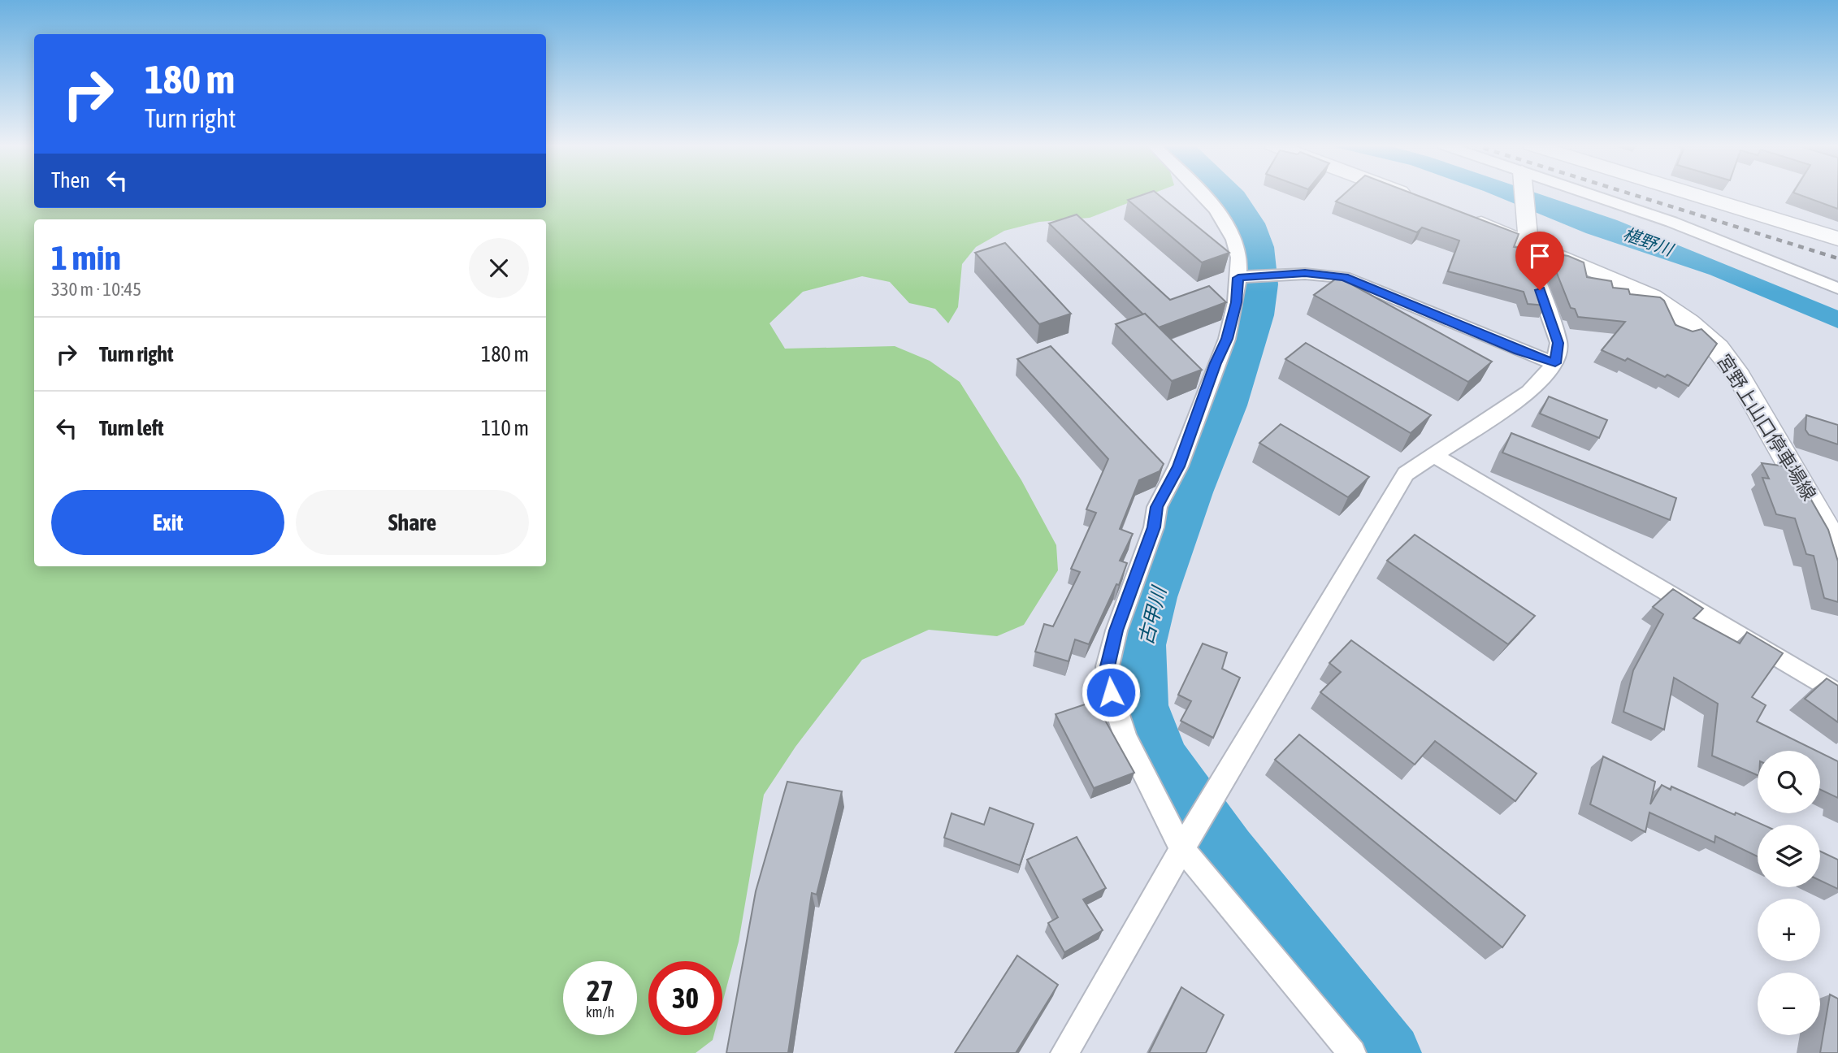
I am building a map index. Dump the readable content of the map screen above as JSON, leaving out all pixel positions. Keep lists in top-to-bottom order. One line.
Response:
{"streets":{"main road":["宮野上山口停車場線"]},"water":["椹野川","古甲川"],"page":{"turn":["180 m","Turn right"],"then":"Then","heading":["1 min","330 m · 10:45"],"list":[{"name":"Turn right","value":"180 m"},{"name":"Turn left","value":"110 m"}],"buttons":["Exit","Share"],"map_buttons":["+","−"],"speed":"27 km/h","limit":"30"}}
